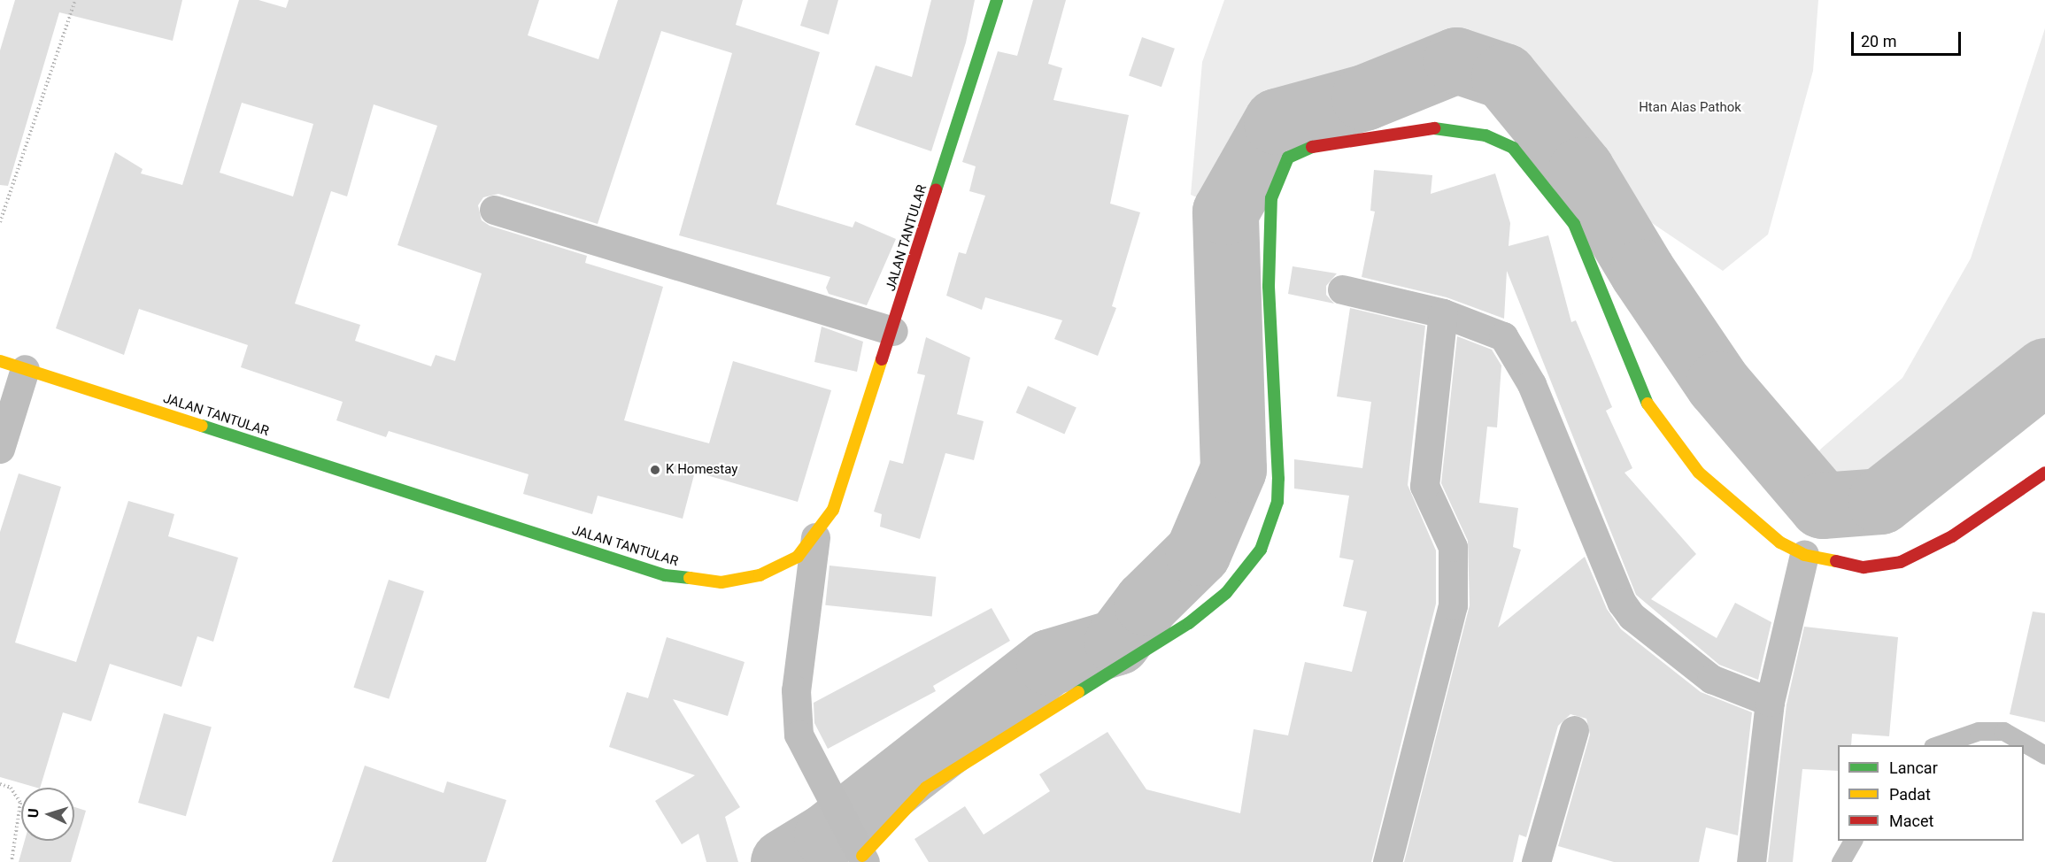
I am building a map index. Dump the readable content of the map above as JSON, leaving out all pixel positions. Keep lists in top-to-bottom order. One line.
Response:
{"streets":{"street":["JALAN TANTULAR"]},"parks":["Htan Alas Pathok"],"places":["K Homestay"],"legend":["Lancar","Padat","Macet"],"scale_bar":"20 m","north":"left"}
